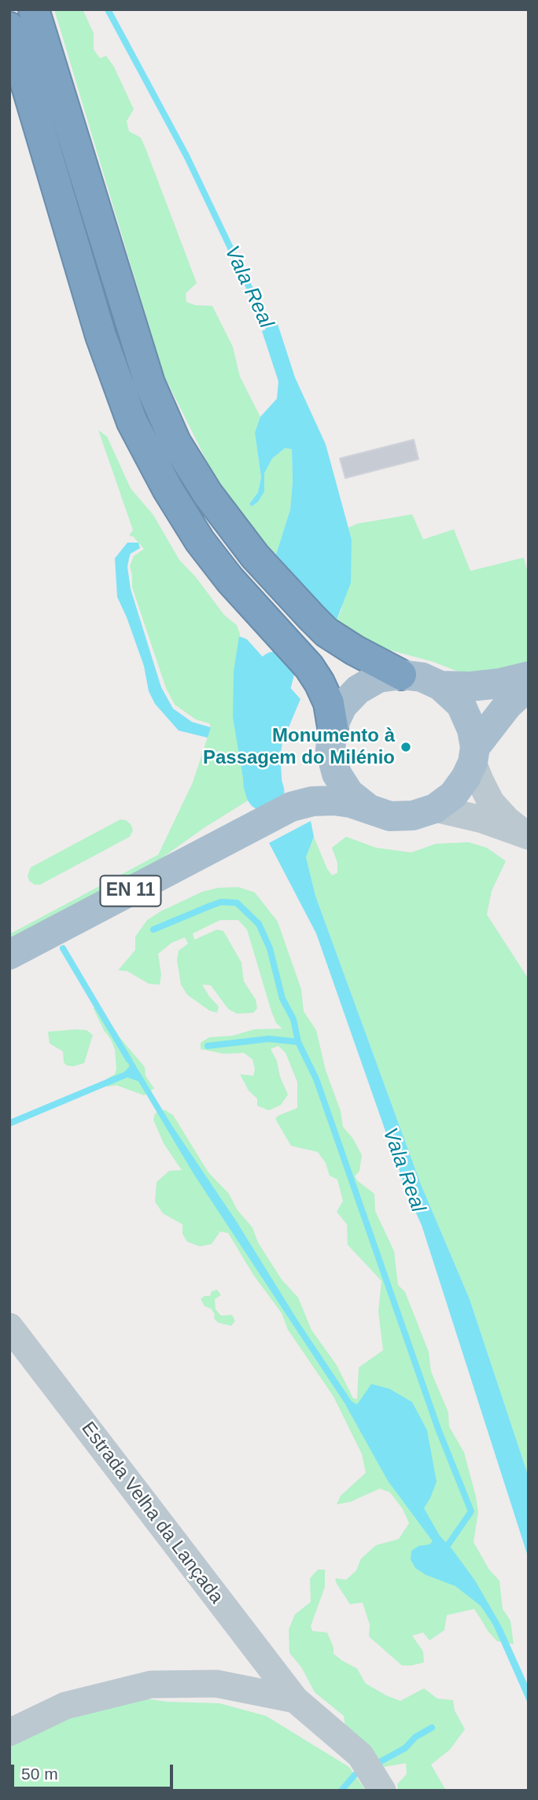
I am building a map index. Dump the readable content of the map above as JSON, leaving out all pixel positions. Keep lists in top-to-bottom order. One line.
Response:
{"streets":{"main road":["EN 11"],"street":["Estrada Velha da Lançada"]},"water":["Vala Real"],"places":["Monumento à Passagem do Milénio"],"scale_bar":"50 m"}
